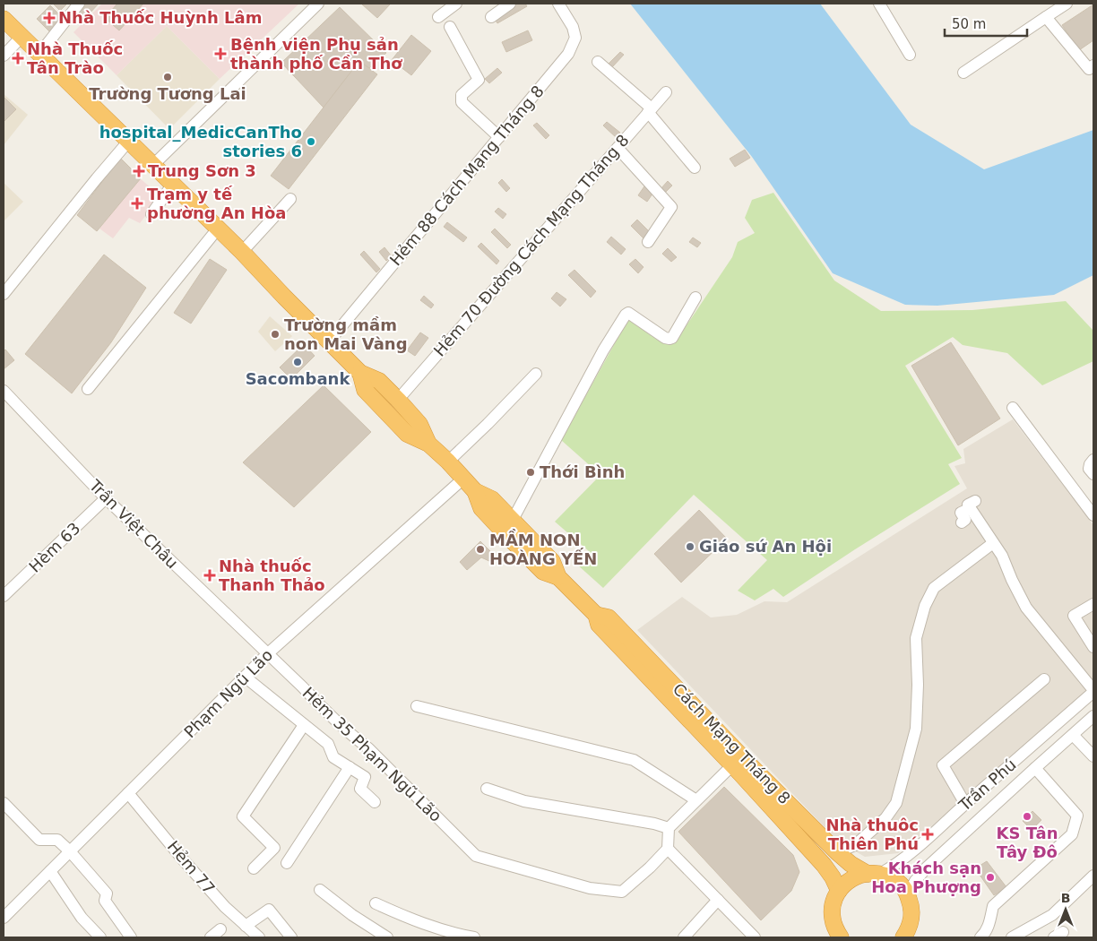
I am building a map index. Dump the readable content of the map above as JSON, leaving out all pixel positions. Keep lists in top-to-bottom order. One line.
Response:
{"streets":{"highway":["Cách Mạng Tháng 8"],"street":["Hẻm 88 Cách Mạng Tháng 8","Hẻm 70 Đường Cách Mạng Tháng 8","Trần Việt Châu","Hèm 63","Phạm Ngũ Lão","Hẻm 35 Phạm Ngũ Lão","Trần Phú","Hẻm 77"]},"crossings":[["Hẻm 88 Cách Mạng Tháng 8","Cách Mạng Tháng 8"],["Hẻm 70 Đường Cách Mạng Tháng 8","Cách Mạng Tháng 8"],["Trần Việt Châu","Hèm 63"],["Trần Việt Châu","Phạm Ngũ Lão"],["Trần Việt Châu","Hẻm 35 Phạm Ngũ Lão"],["Phạm Ngũ Lão","Cách Mạng Tháng 8"],["Phạm Ngũ Lão","Hẻm 35 Phạm Ngũ Lão"],["Phạm Ngũ Lão","Hẻm 77"],["Cách Mạng Tháng 8","Trần Phú"]],"places":{"health":["Nhà Thuốc Huỳnh Lâm","Bệnh viện Phụ sản thành phố Cần Thơ","Nhà Thuốc Tân Trào","Trung Sơn 3","Trạm y tế phường An Hòa","Nhà thuốc Thanh Thảo","Nhà thuôc Thiên Phú"],"other":["Trường Tương Lai","hospital_MedicCanTho stories 6","Trường mầm non Mai Vàng","Sacombank","Thới Bình","Giáo sứ An Hội","MẦM NON HOÀNG YẾN","KS Tân Tây Đô","Khách sạn Hoa Phượng"]},"scale_bar":"50 m","north":"top"}
